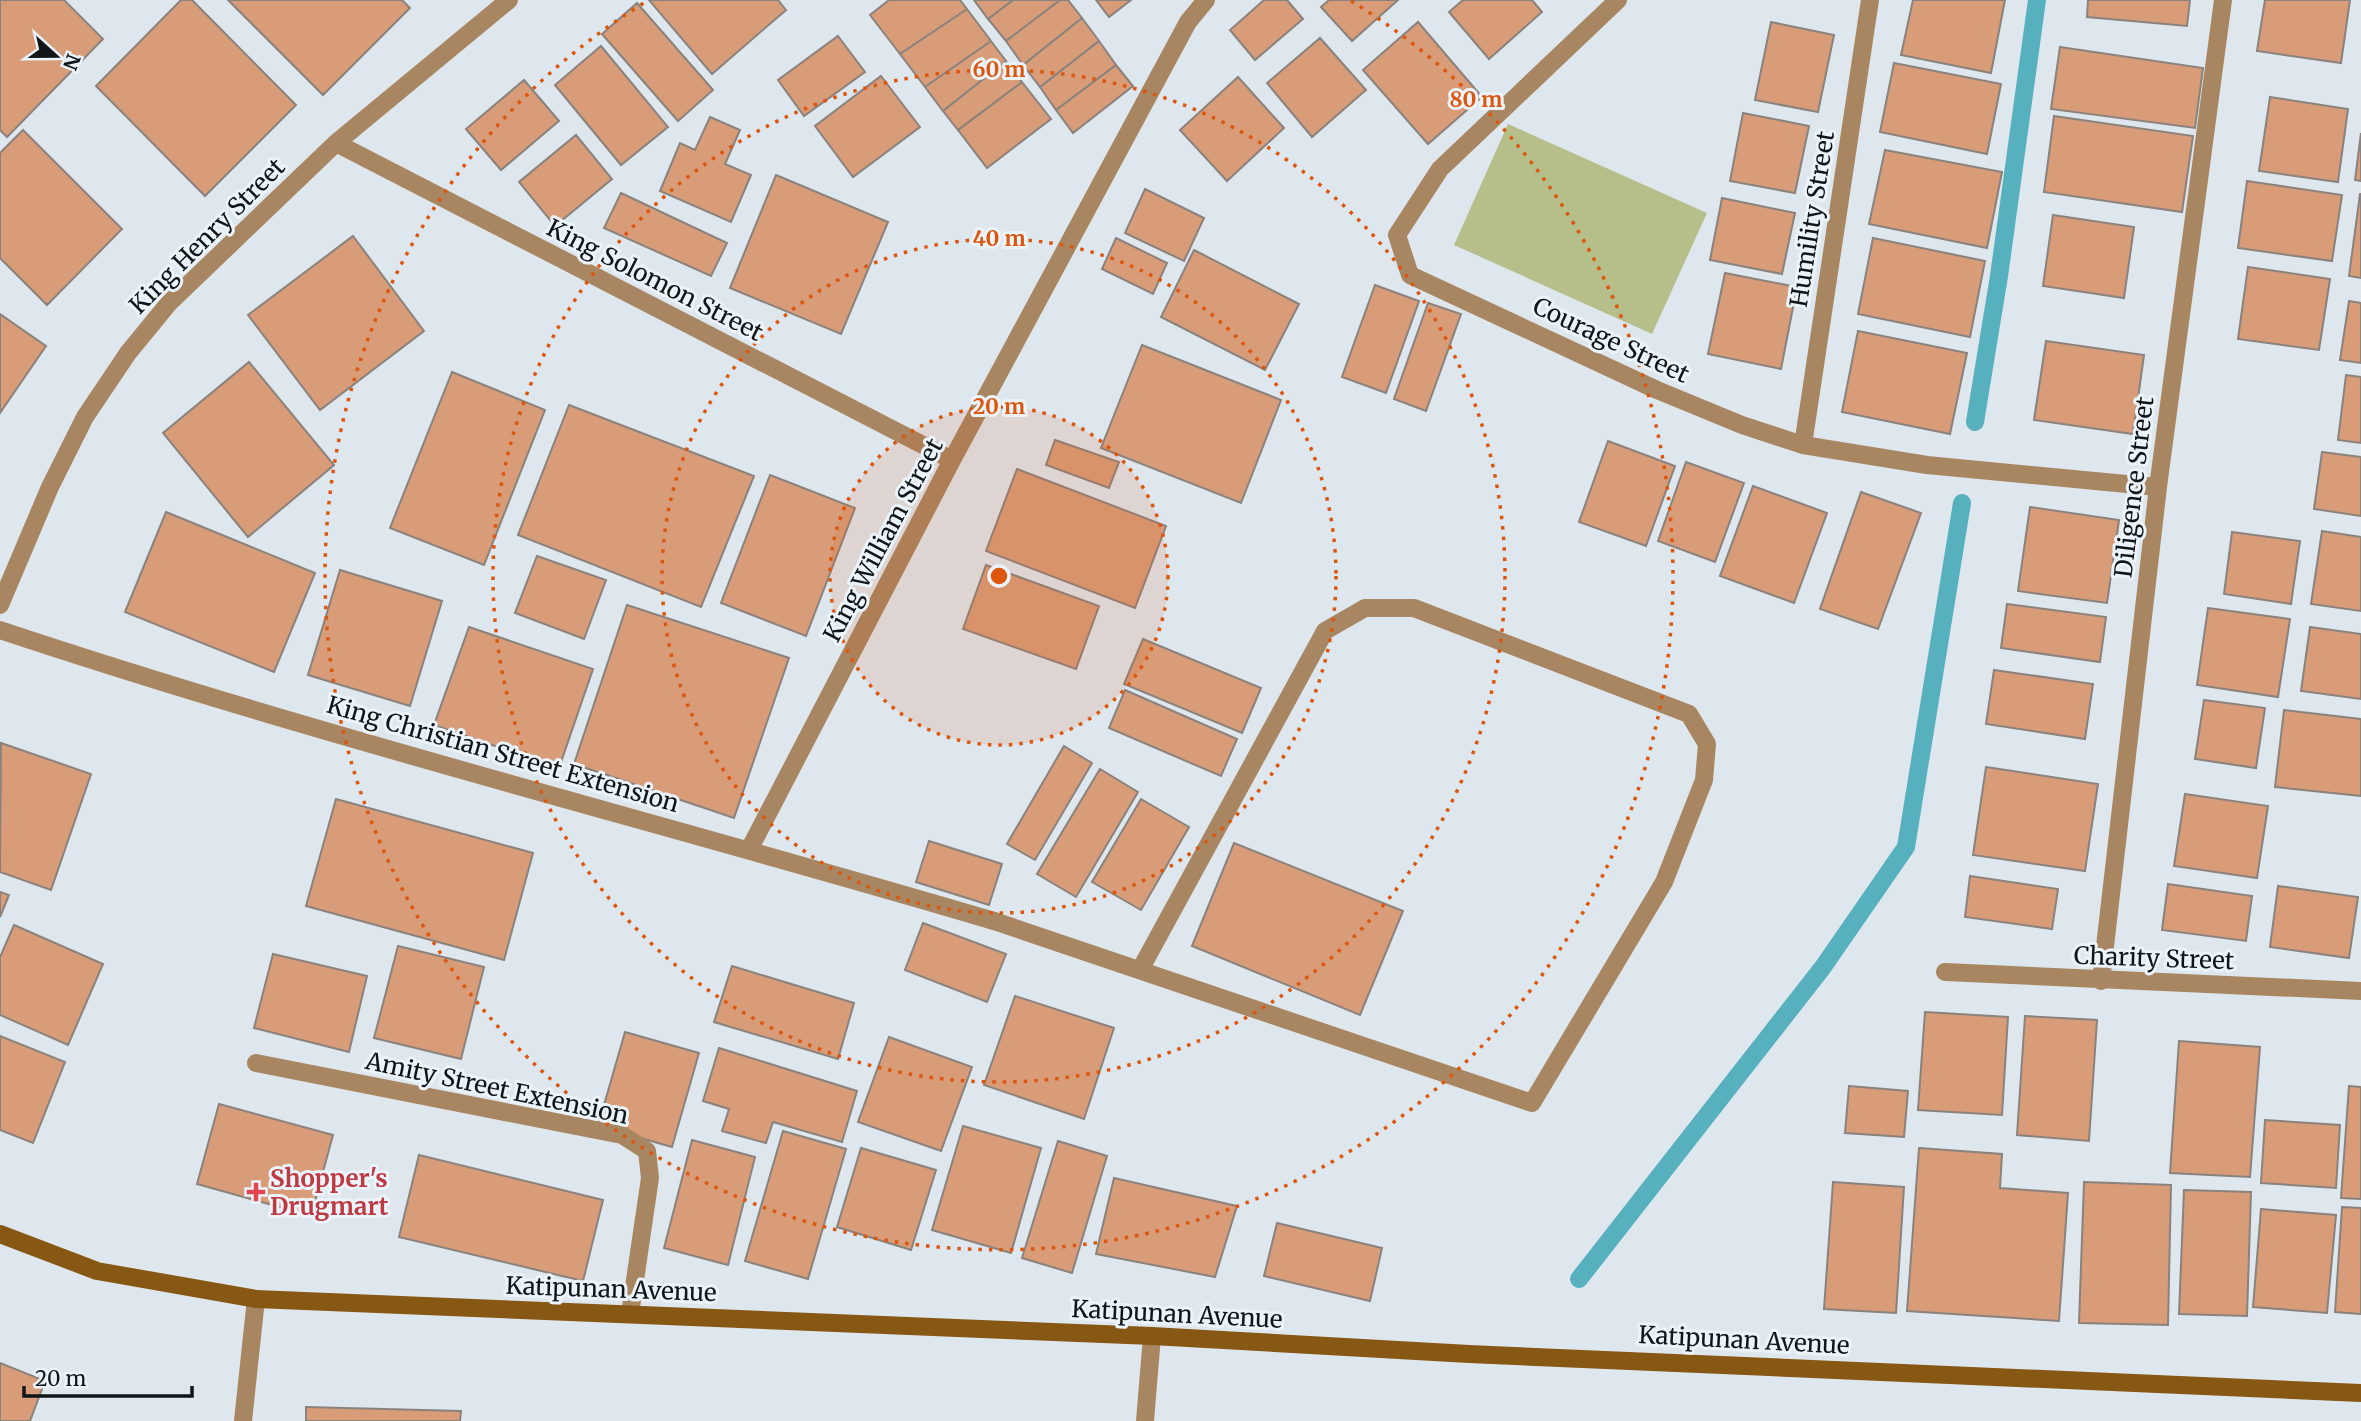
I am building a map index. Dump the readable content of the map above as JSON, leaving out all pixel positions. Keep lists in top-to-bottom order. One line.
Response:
{"streets":{"main road":["Katipunan Avenue"],"street":["Humility Street","King Henry Street","King Solomon Street","Courage Street","Diligence Street","King William Street","King Christian Street Extension","Charity Street","Amity Street Extension"]},"crossings":[["Humility Street","Courage Street"],["King Henry Street","King Solomon Street"],["King Solomon Street","King William Street"],["Courage Street","Diligence Street"],["Diligence Street","Charity Street"],["King William Street","King Christian Street Extension"],["Amity Street Extension","Katipunan Avenue"]],"places":{"health":["Shopper's Drugmart"]},"scale_bar":"20 m","north":"right","rings":["60 m","80 m","40 m","20 m"]}
